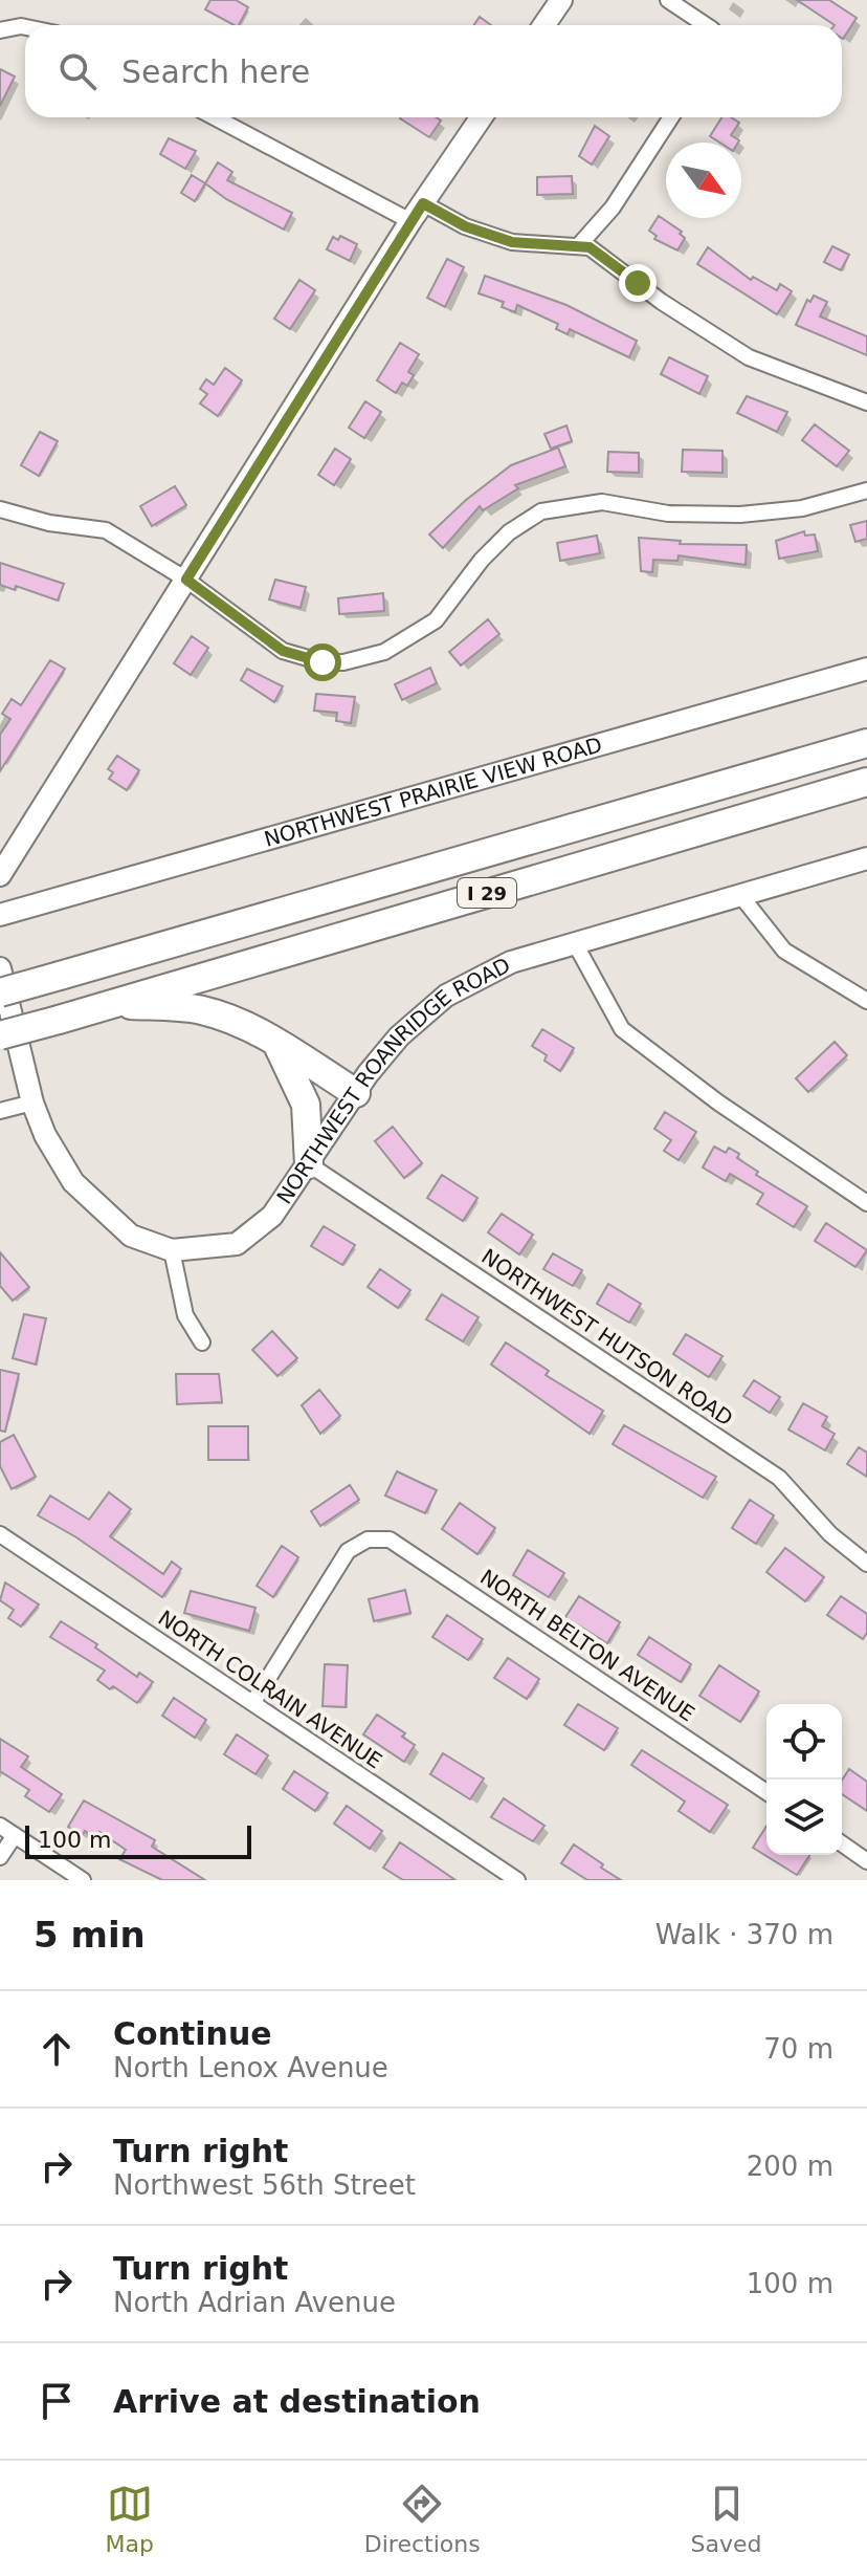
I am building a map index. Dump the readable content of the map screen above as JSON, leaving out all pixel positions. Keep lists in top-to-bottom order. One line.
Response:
{"streets":{"highway":["I 29"],"street":["NORTHWEST PRAIRIE VIEW ROAD","NORTHWEST ROANRIDGE ROAD","NORTHWEST HUTSON ROAD","NORTH BELTON AVENUE","NORTH COLRAIN AVENUE"]},"crossings":[["NORTHWEST ROANRIDGE ROAD","NORTHWEST HUTSON ROAD"],["NORTH BELTON AVENUE","NORTH COLRAIN AVENUE"]],"scale_bar":"100 m","north":"bottom right","page":{"search":"Search here","scale":"100 m","heading":["5 min","Walk · 370 m"],"list":[["Continue","North Lenox Avenue","70 m"],["Turn right","Northwest 56th Street","200 m"],["Turn right","North Adrian Avenue","100 m"],"Arrive at destination"],"nav":["Map","Directions","Saved"]}}
